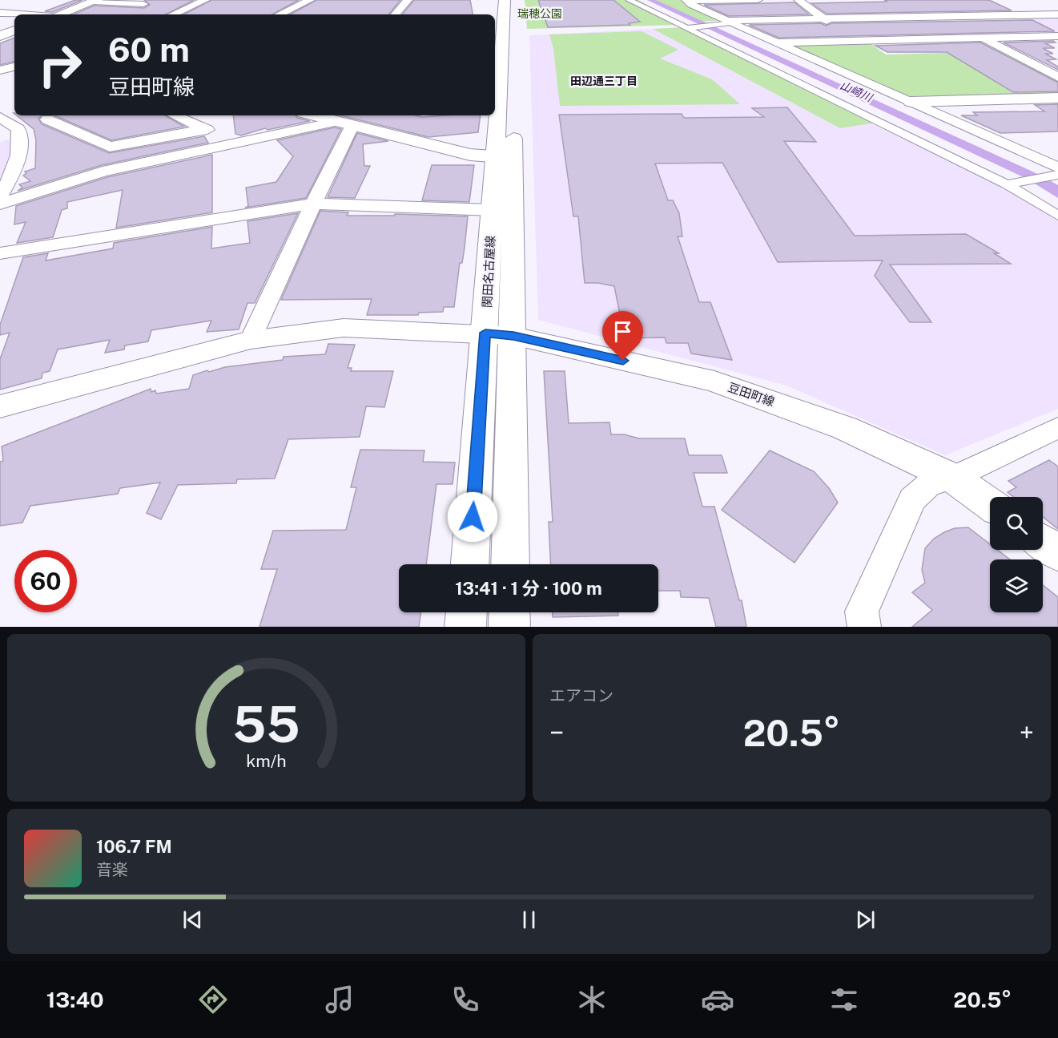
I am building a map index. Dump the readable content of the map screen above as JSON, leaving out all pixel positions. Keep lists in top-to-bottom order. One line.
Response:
{"streets":{"main road":["関田名古屋線","豆田町線"]},"crossings":[["関田名古屋線","豆田町線"]],"districts":["田辺通三丁目"],"water":["山崎川"],"parks":["瑞穂公園"],"page":{"turn":["60 m","豆田町線"],"limit":"60","trip":"13:41 · 1 分 · 100 m","tile":"エアコン","heat":["−","20.5°","+"],"song":["106.7 FM","音楽"],"tabs":["13:40","20.5°"],"gauge":["55","km/h"]}}
